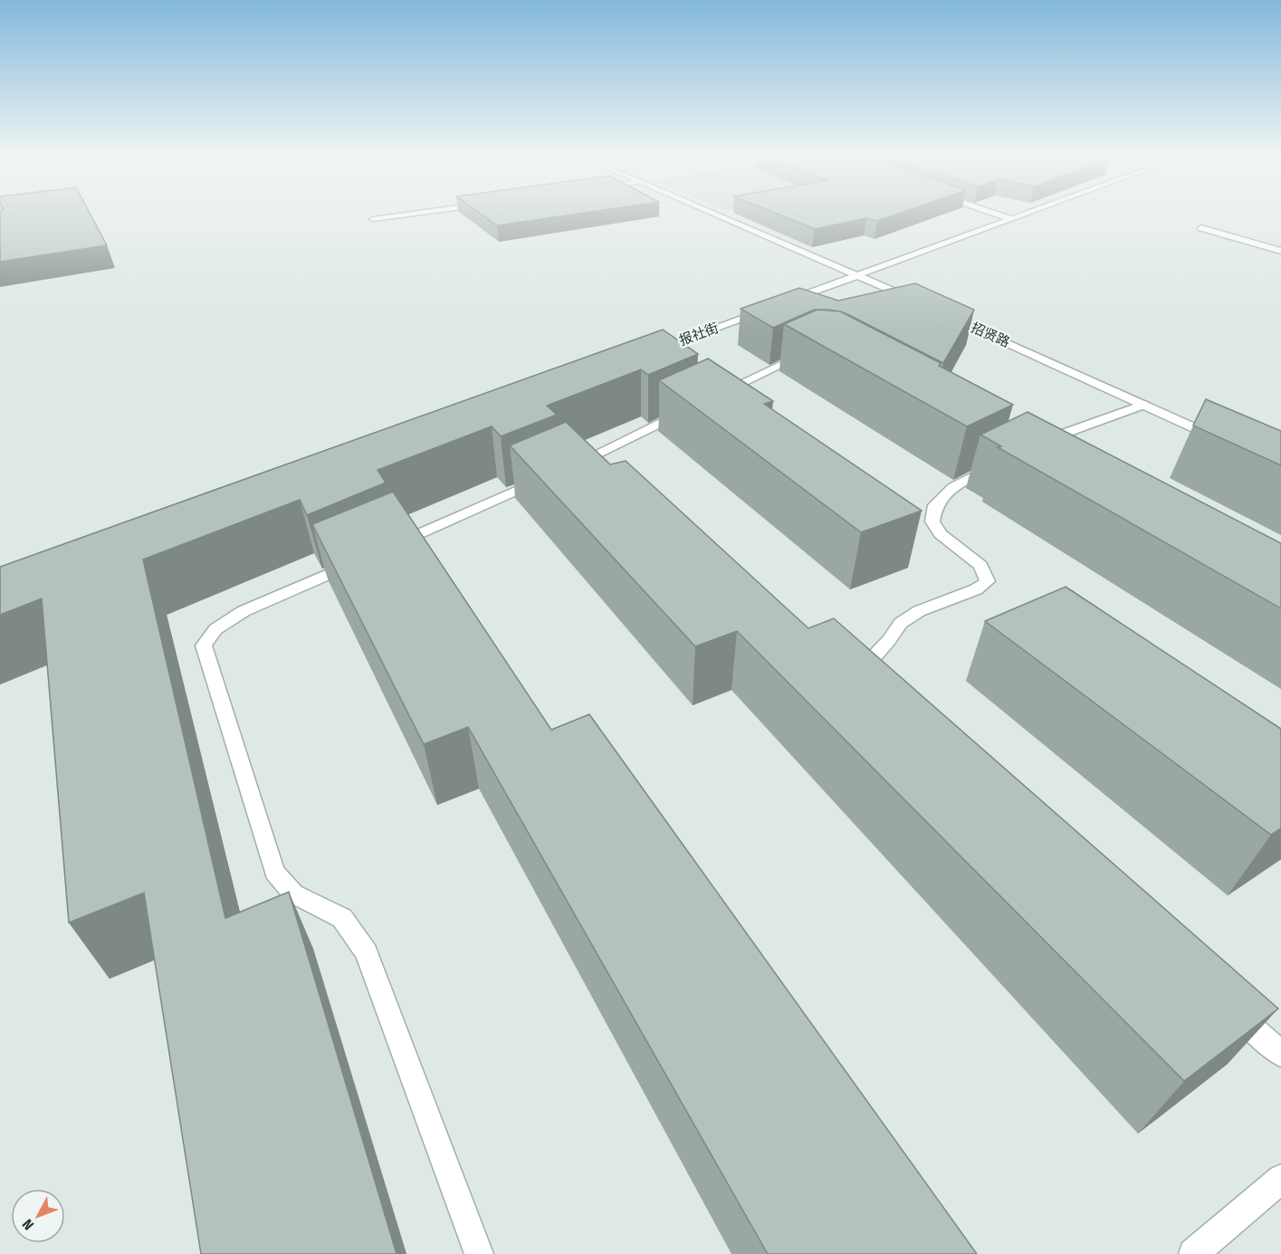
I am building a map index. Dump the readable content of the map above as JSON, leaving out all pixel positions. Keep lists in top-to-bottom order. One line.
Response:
{"streets":{"street":["报社街","招贤路"]},"north":"bottom left"}
